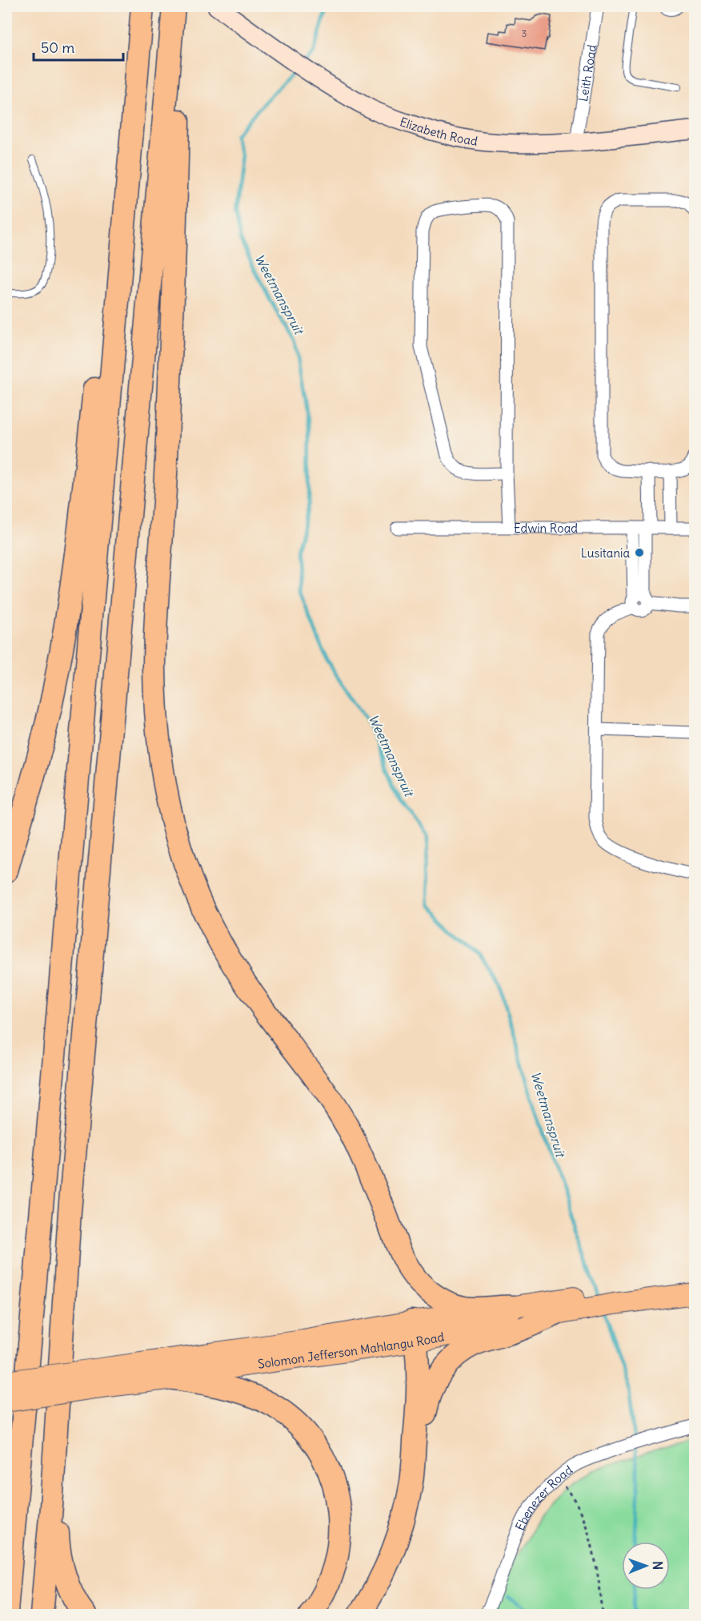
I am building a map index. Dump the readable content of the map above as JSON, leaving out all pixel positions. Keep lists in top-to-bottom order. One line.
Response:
{"streets":{"main road":["Solomon Jefferson Mahlangu Road"],"street":["Leith Road","Elizabeth Road","Edwin Road","Ebenezer Road"]},"crossings":[["Leith Road","Elizabeth Road"]],"water":["Weetmanspruit"],"places":["Lusitania"],"house_numbers":["3"],"scale_bar":"50 m","north":"right"}
